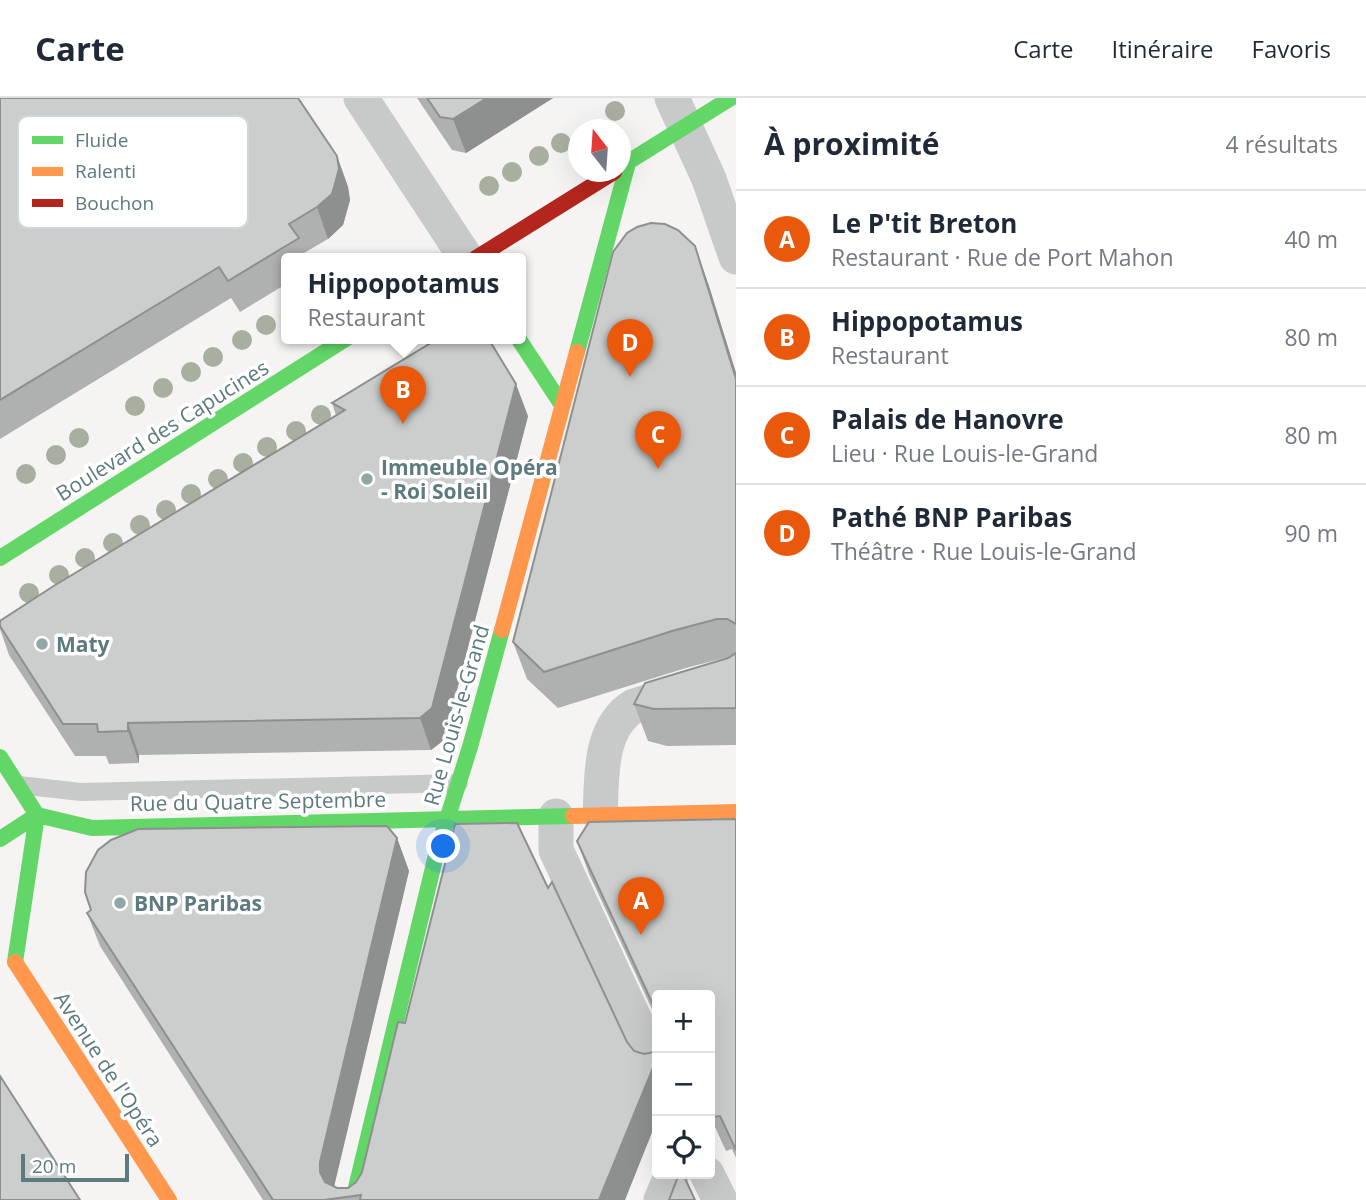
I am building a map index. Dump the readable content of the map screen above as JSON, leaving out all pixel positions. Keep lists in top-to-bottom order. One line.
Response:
{"streets":{"main road":["Boulevard des Capucines","Rue Louis-le-Grand","Rue du Quatre Septembre","Avenue de l'Opéra"]},"crossings":[["Rue Louis-le-Grand","Rue du Quatre Septembre"]],"places":["Immeuble Opéra - Roi Soleil","Maty","BNP Paribas"],"legend":["Fluide","Ralenti","Bouchon"],"scale_bar":"20 m","north":"top","page":{"header":"Carte","nav":["Carte","Itinéraire","Favoris"],"heading":["À proximité","4 résultats"],"list":[{"mark":"A","name":"Le P'tit Breton","note":"Restaurant · Rue de Port Mahon","value":"40 m"},{"mark":"B","name":"Hippopotamus","note":"Restaurant","value":"80 m"},{"mark":"C","name":"Palais de Hanovre","note":"Lieu · Rue Louis-le-Grand","value":"80 m"},{"mark":"D","name":"Pathé BNP Paribas","note":"Théâtre · Rue Louis-le-Grand","value":"90 m"}],"popup":["Hippopotamus","Restaurant"],"pins":["D","B","C","A"],"map_buttons":["+","−"],"scale":"20 m"}}
